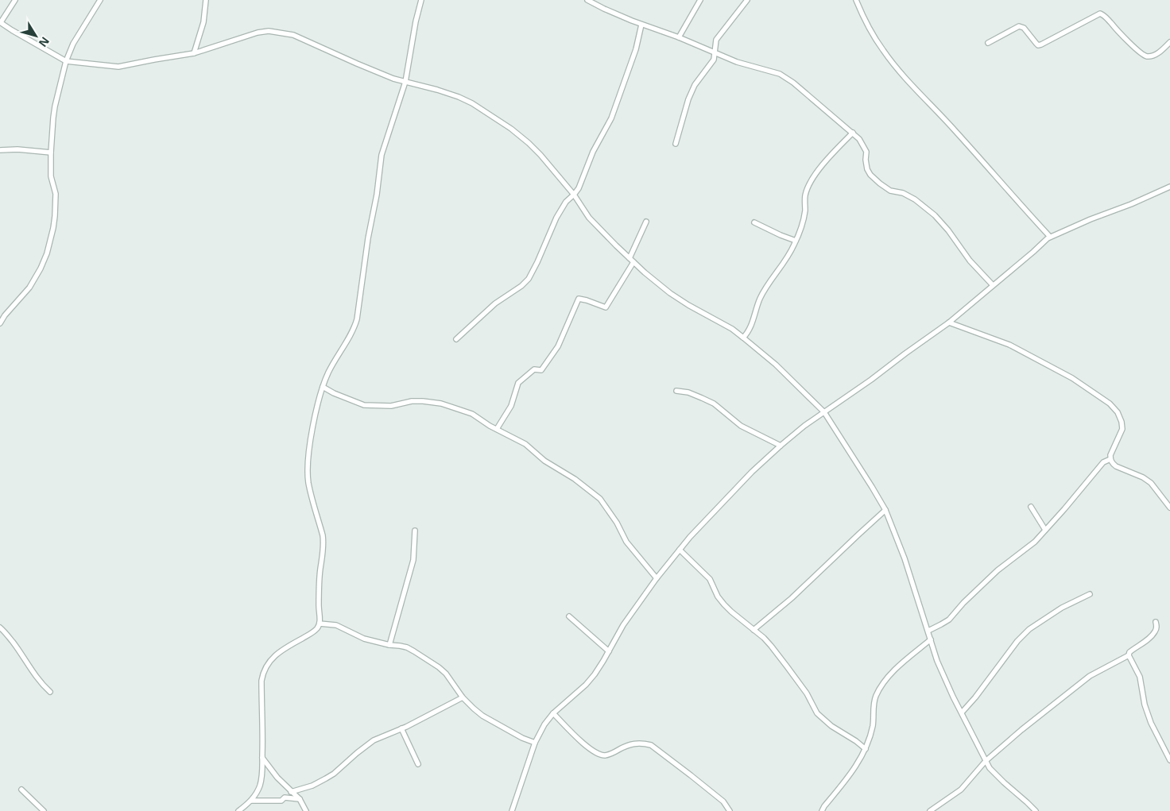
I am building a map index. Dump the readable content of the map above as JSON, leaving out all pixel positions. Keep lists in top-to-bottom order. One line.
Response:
{"north":"bottom right"}
